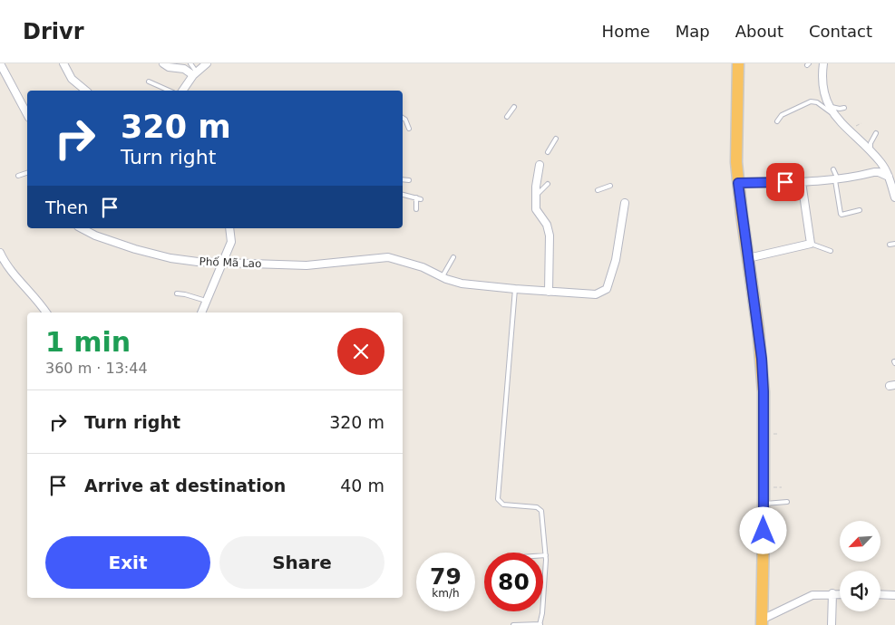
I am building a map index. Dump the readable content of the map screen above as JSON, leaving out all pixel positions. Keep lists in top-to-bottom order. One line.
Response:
{"streets":{"street":["Phố Mã Lao"]},"north":"bottom left","page":{"header":"Drivr","nav":["Home","Map","About","Contact"],"turn":["320 m","Turn right"],"then":"Then","heading":["1 min","360 m · 13:44"],"list":[{"name":"Turn right","value":"320 m"},{"name":"Arrive at destination","value":"40 m"}],"buttons":["Exit","Share"],"speed":"79 km/h","limit":"80"}}
